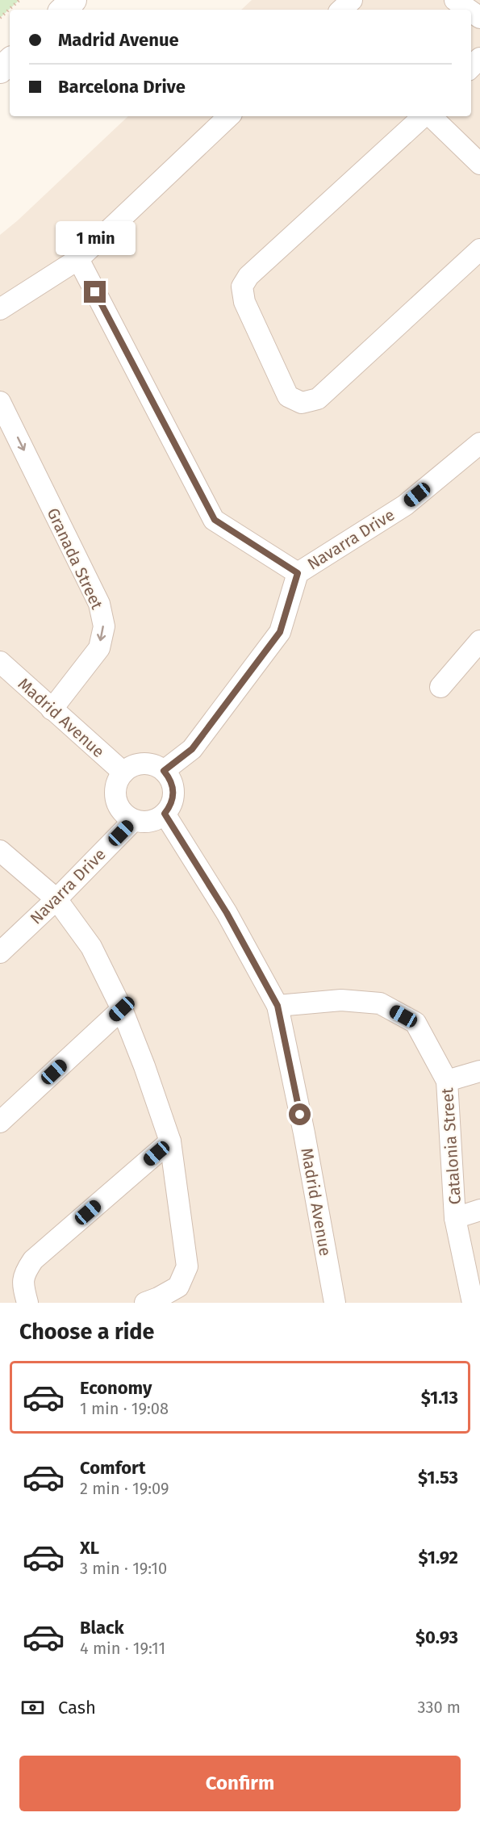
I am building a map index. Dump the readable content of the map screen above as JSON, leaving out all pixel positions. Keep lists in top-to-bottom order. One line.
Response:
{"streets":{"street":["Navarra Drive","Granada Street","Madrid Avenue","Catalonia Street"]},"crossings":[["Navarra Drive","Madrid Avenue"],["Granada Street","Madrid Avenue"],["Madrid Avenue","Catalonia Street"]],"one_way":["Granada Street"],"page":{"banner":["Madrid Avenue","Barcelona Drive"],"bubble":"1 min","heading":"Choose a ride","list":[{"name":"Economy","note":"1 min · 19:08","value":"$1.13"},{"name":"Comfort","note":"2 min · 19:09","value":"$1.53"},{"name":"XL","note":"3 min · 19:10","value":"$1.92"},{"name":"Black","note":"4 min · 19:11","value":"$0.93"}],"pay":["Cash","330 m"],"buttons":"Confirm"}}
